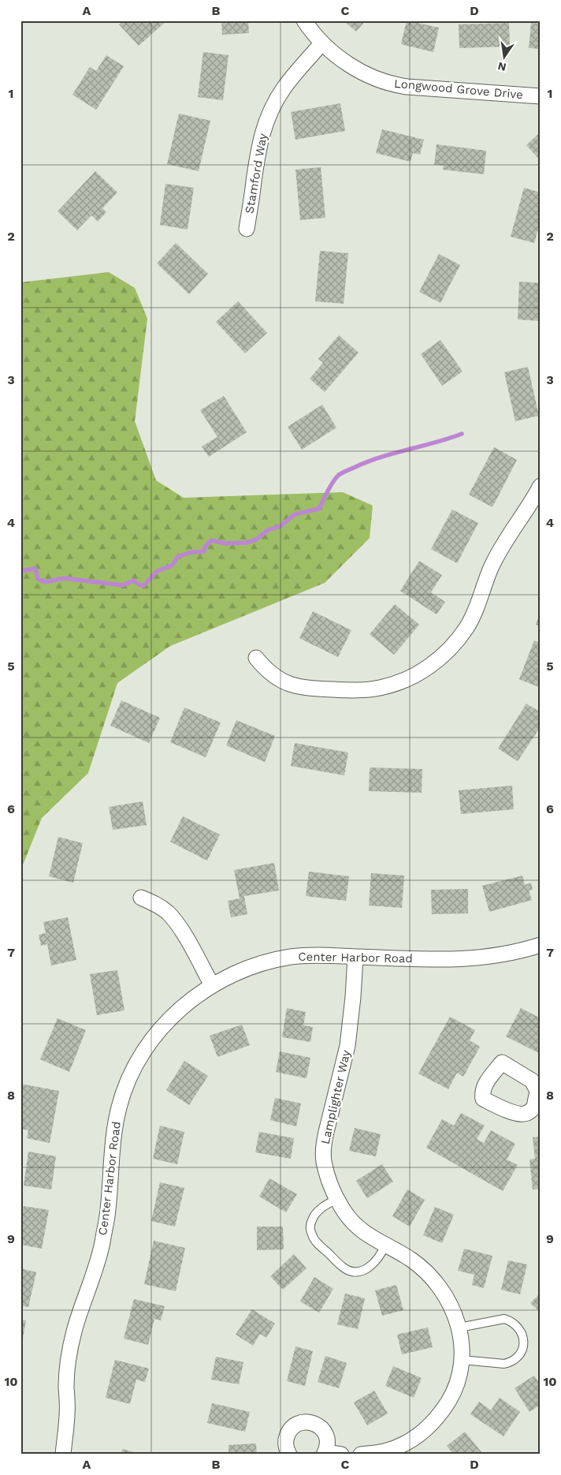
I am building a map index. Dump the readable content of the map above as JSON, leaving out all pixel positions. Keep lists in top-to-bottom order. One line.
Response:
{"streets":{"street":["Longwood Grove Drive","Stamford Way","Center Harbor Road","Lamplighter Way"]},"crossings":[["Longwood Grove Drive","Stamford Way"],["Center Harbor Road","Lamplighter Way"]],"north":"bottom","grid":{"columns":["A","B","C","D"],"rows":["1","2","3","4","5","6","7","8","9","10"]}}
